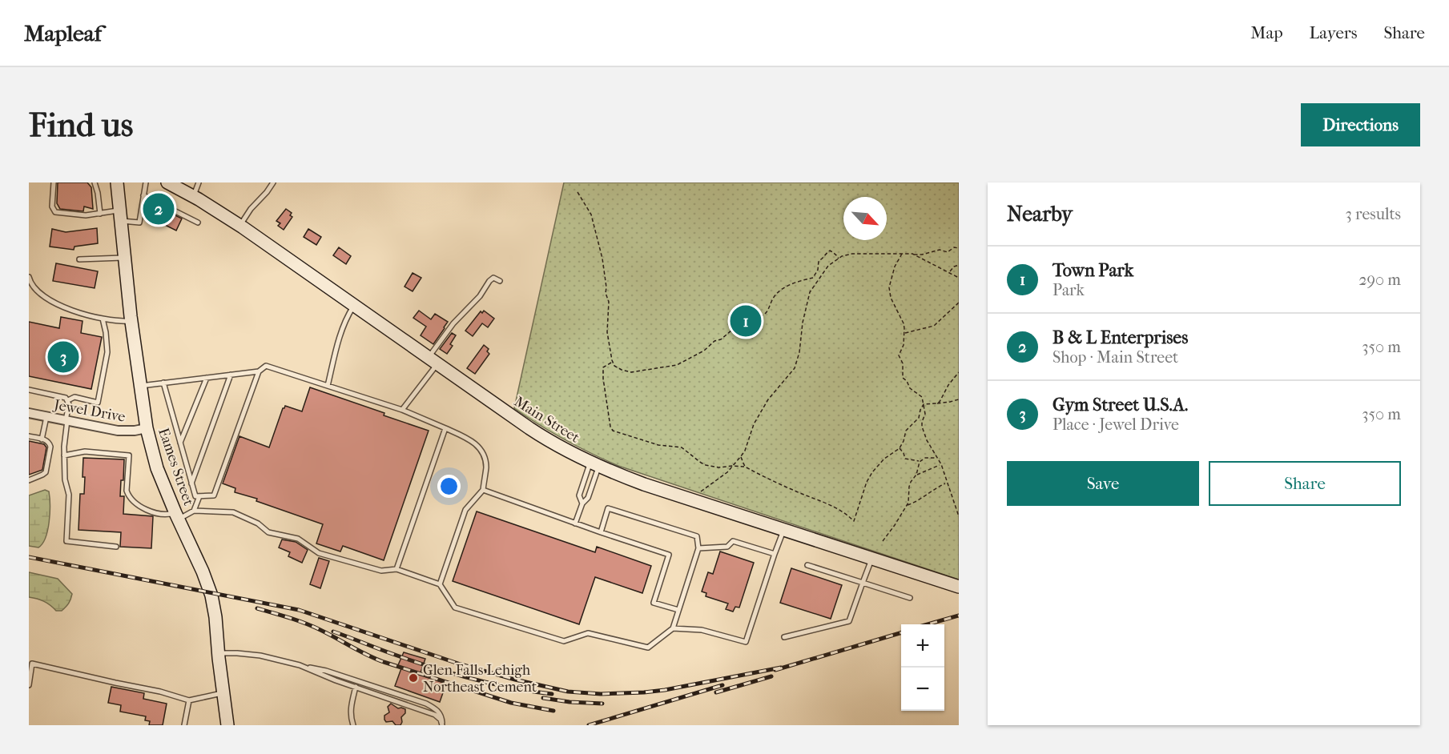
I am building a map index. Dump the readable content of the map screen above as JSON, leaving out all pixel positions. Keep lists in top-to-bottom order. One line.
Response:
{"streets":{"main road":["Main Street","Eames Street"],"street":["Jewel Drive"]},"crossings":[["Jewel Drive","Eames Street"]],"places":["Glen Falls Lehigh Northeast Cement"],"north":"bottom right","page":{"header":"Mapleaf","nav":["Map","Layers","Share"],"buttons":["Directions",["Save","Share"]],"title":"Find us","heading":["Nearby","3 results"],"pins":["2","1","3"],"list":[{"mark":"1","name":"Town Park","note":"Park","value":"290 m"},{"mark":"2","name":"B & L Enterprises","note":"Shop · Main Street","value":"350 m"},{"mark":"3","name":"Gym Street U.S.A.","note":"Place · Jewel Drive","value":"350 m"}],"map_buttons":["+","−"]}}
